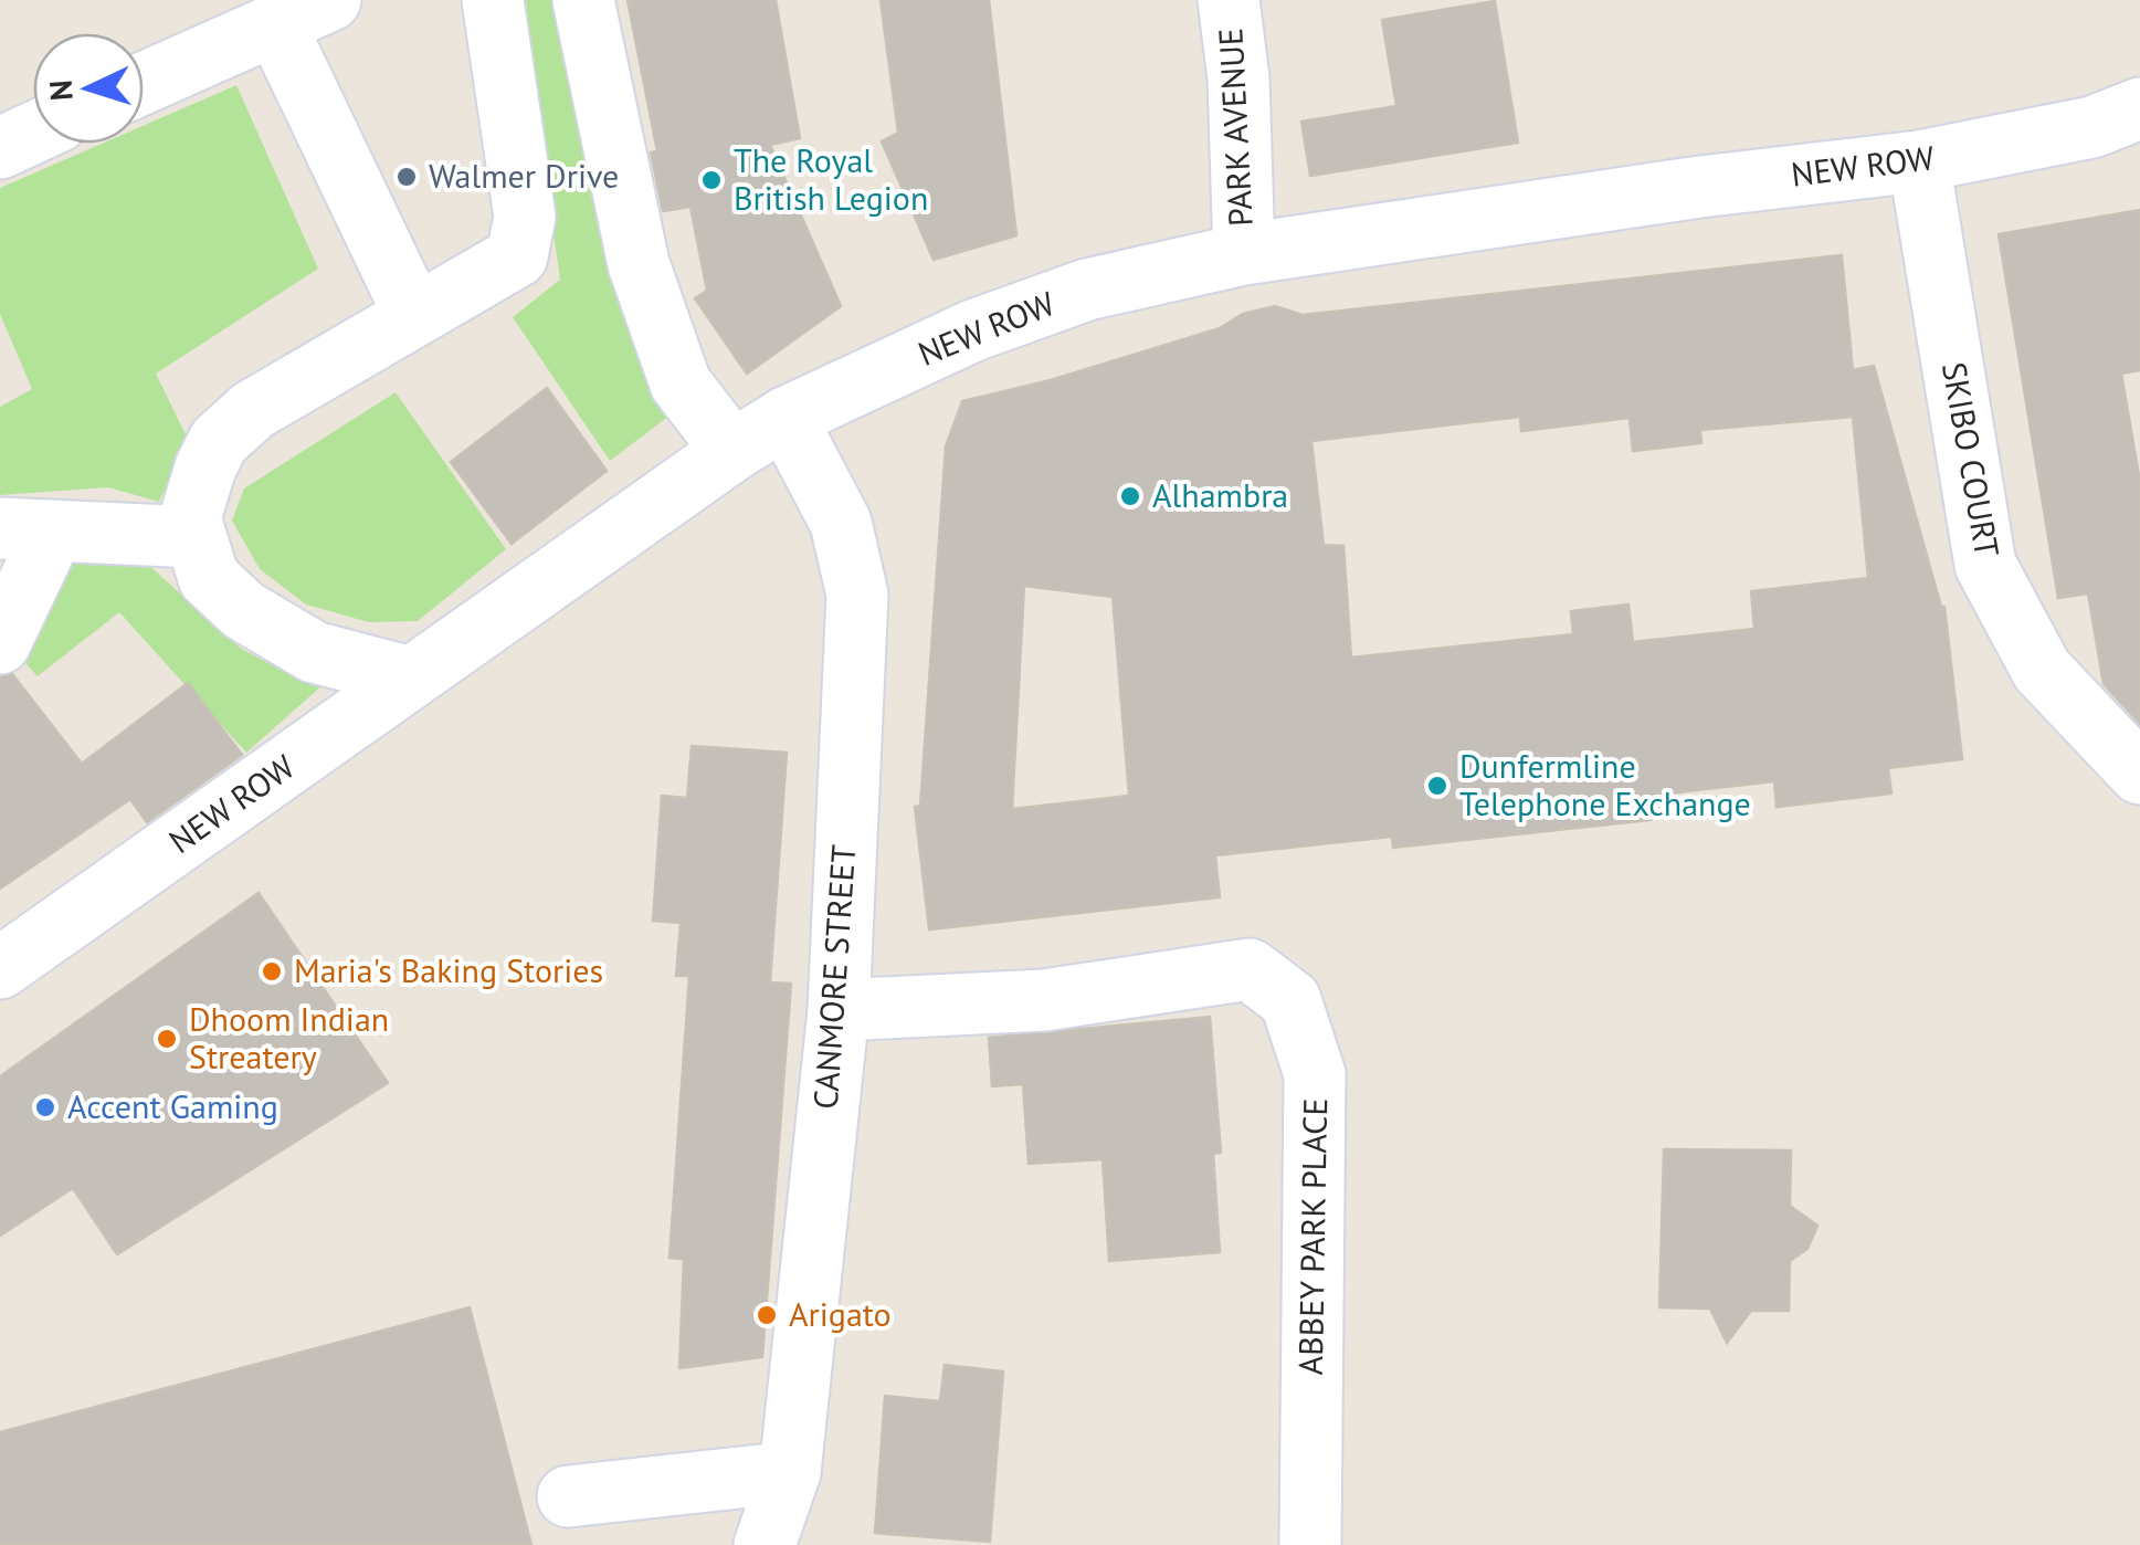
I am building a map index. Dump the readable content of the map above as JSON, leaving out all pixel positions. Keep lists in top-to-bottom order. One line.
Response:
{"streets":{"street":["PARK AVENUE","NEW ROW","SKIBO COURT","CANMORE STREET","ABBEY PARK PLACE"]},"crossings":[["PARK AVENUE","NEW ROW"],["NEW ROW","SKIBO COURT"],["NEW ROW","CANMORE STREET"],["CANMORE STREET","ABBEY PARK PLACE"]],"places":["Walmer Drive","The Royal British Legion","Alhambra","Dunfermline Telephone Exchange","Maria's Baking Stories","Dhoom Indian Streatery","Accent Gaming","Arigato"],"north":"left"}
